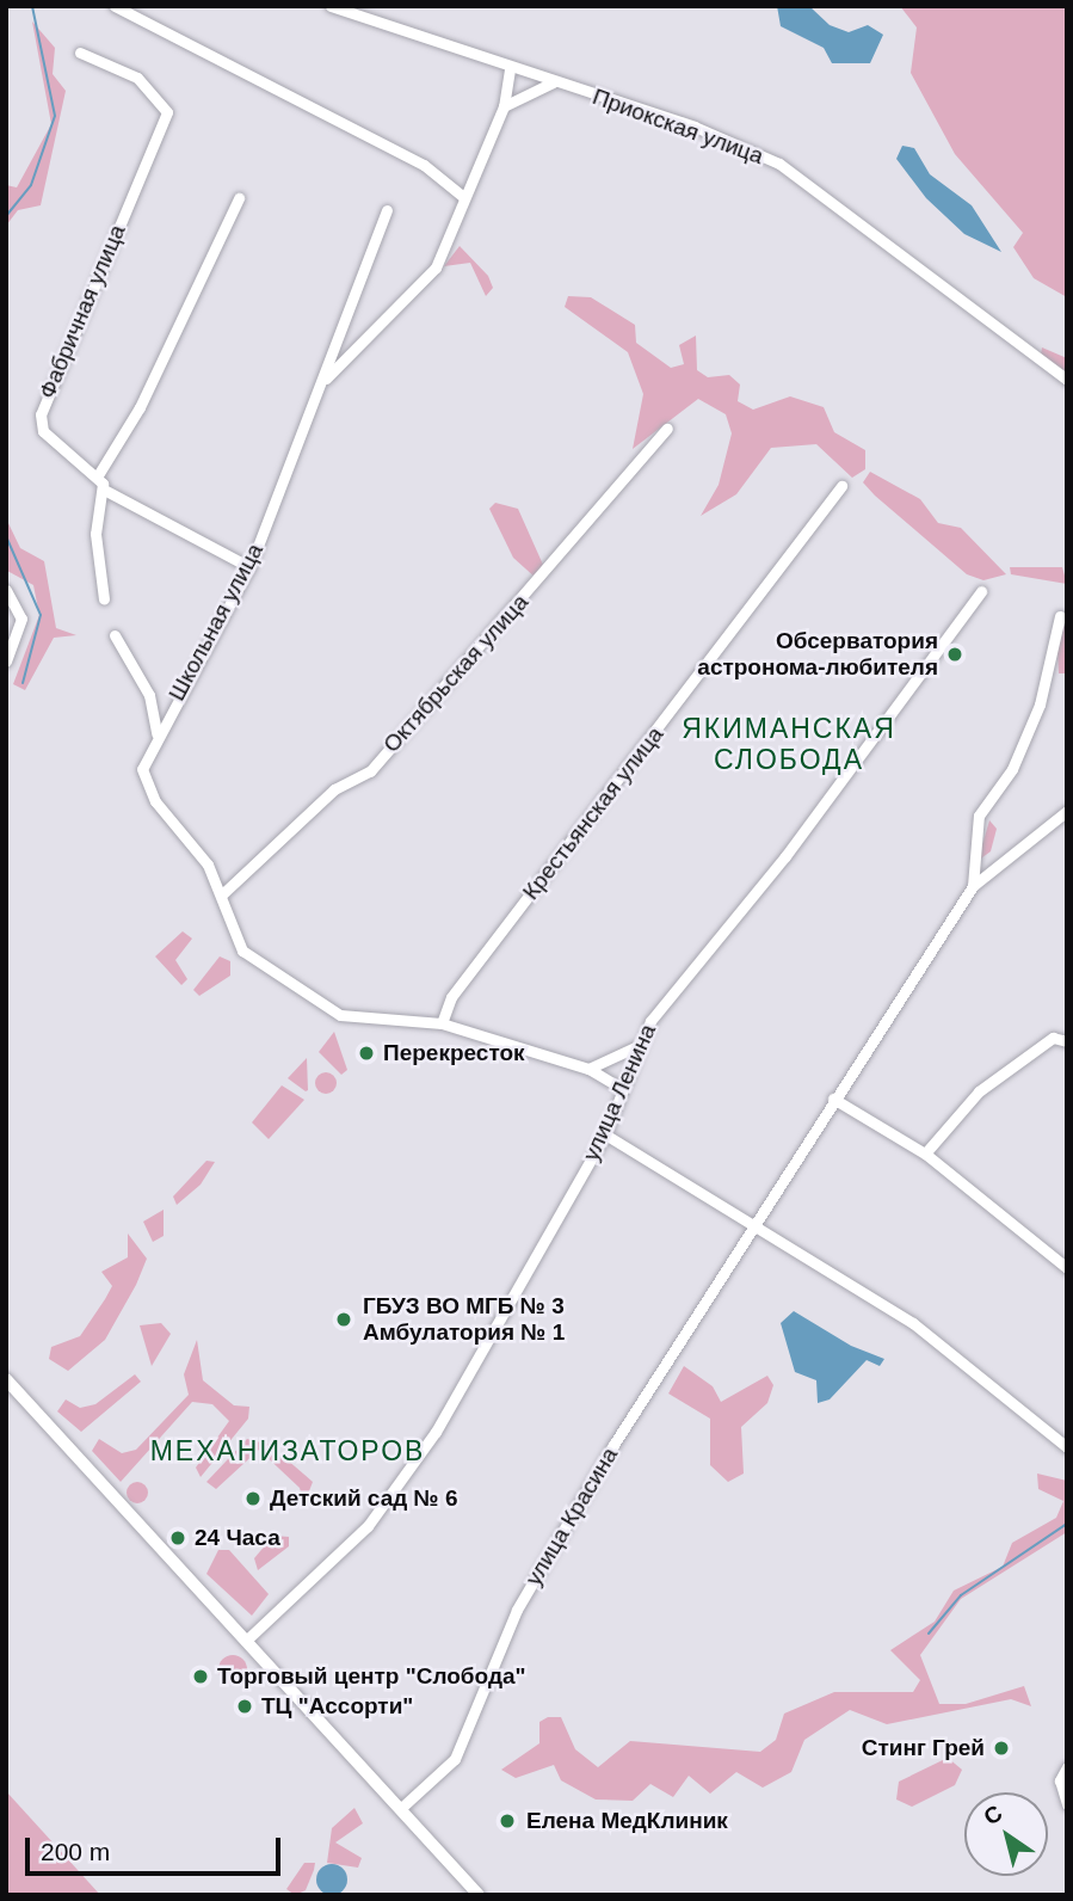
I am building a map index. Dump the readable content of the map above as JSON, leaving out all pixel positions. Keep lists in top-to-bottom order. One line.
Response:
{"streets":{"street":["Приокская улица","Фабричная улица","Школьная улица","Октябрьская улица","Крестьянская улица","улица Ленина","улица Красина"]},"crossings":[["Приокская улица","Школьная улица"],["Школьная улица","Октябрьская улица"]],"districts":["ЯКИМАНСКАЯ СЛОБОДА","МЕХАНИЗАТОРОВ"],"places":["Обсерватория астронома-любителя","Перекресток","ГБУЗ ВО МГБ № 3 Амбулатория № 1","Детский сад № 6","24 Часа","Торговый центр \"Слобода\"","ТЦ \"Ассорти\"","Стинг Грей","Елена МедКлиник"],"scale_bar":"200 m","north":"top left"}
